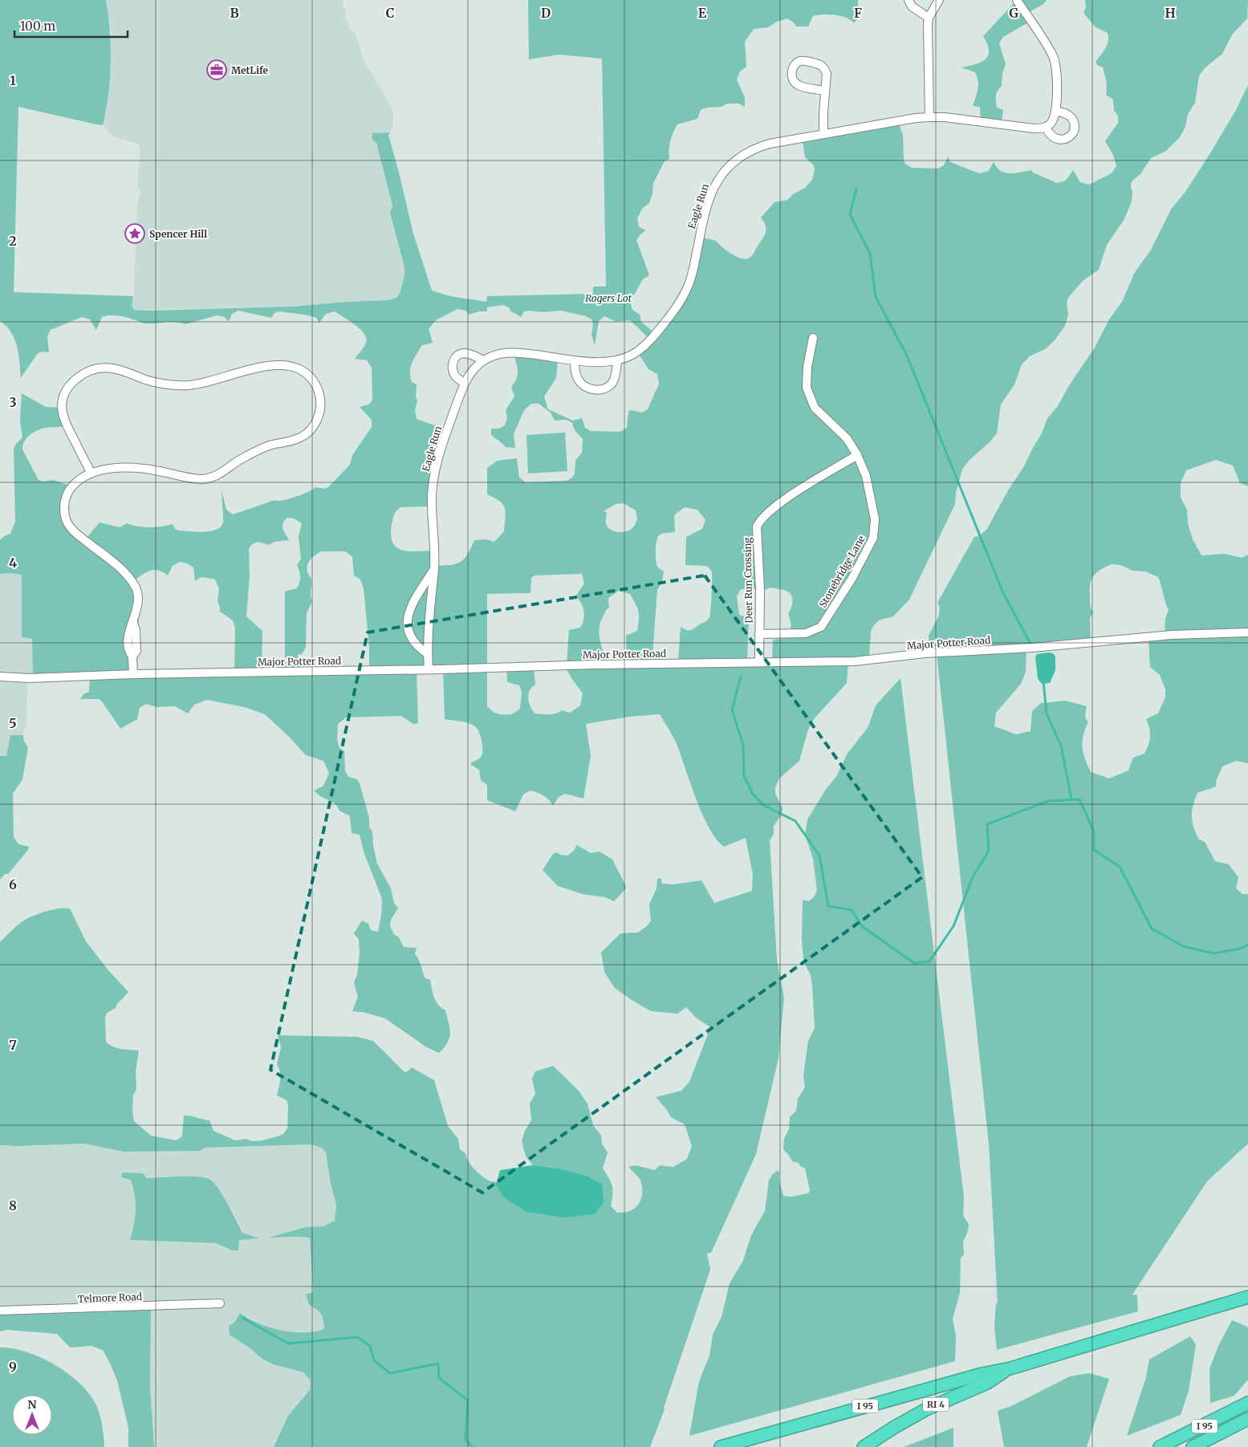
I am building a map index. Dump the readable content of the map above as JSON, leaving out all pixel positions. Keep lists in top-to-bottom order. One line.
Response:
{"streets":{"highway":["RI 4","I 95"],"street":["Eagle Run","Stonebridge Lane","Deer Run Crossing","Major Potter Road","Telmore Road"]},"crossings":[["Eagle Run","Major Potter Road"],["Stonebridge Lane","Deer Run Crossing"],["Deer Run Crossing","Major Potter Road"],["RI 4","I 95"]],"parks":["Rogers Lot"],"places":{"office":["MetLife"],"place":["Spencer Hill"]},"scale_bar":"100 m","north":"top","grid":{"columns":["B","C","D","E","F","G","H"],"rows":["1","2","3","4","5","6","7","8","9"]}}
